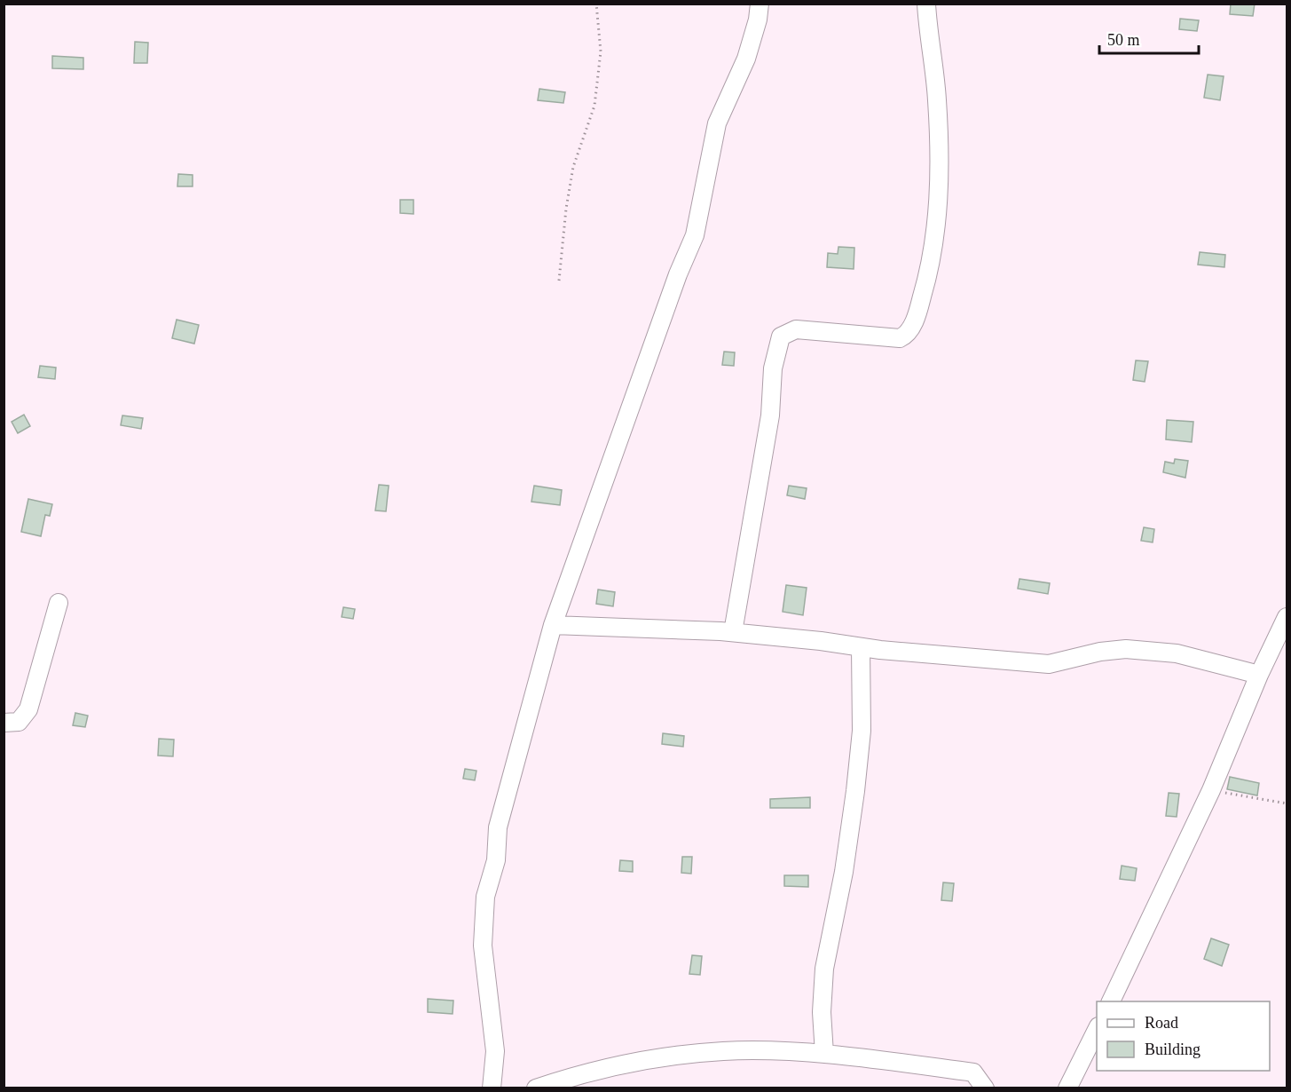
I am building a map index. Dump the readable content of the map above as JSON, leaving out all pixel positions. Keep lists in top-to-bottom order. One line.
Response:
{"legend":["Road","Building"],"scale_bar":"50 m"}
